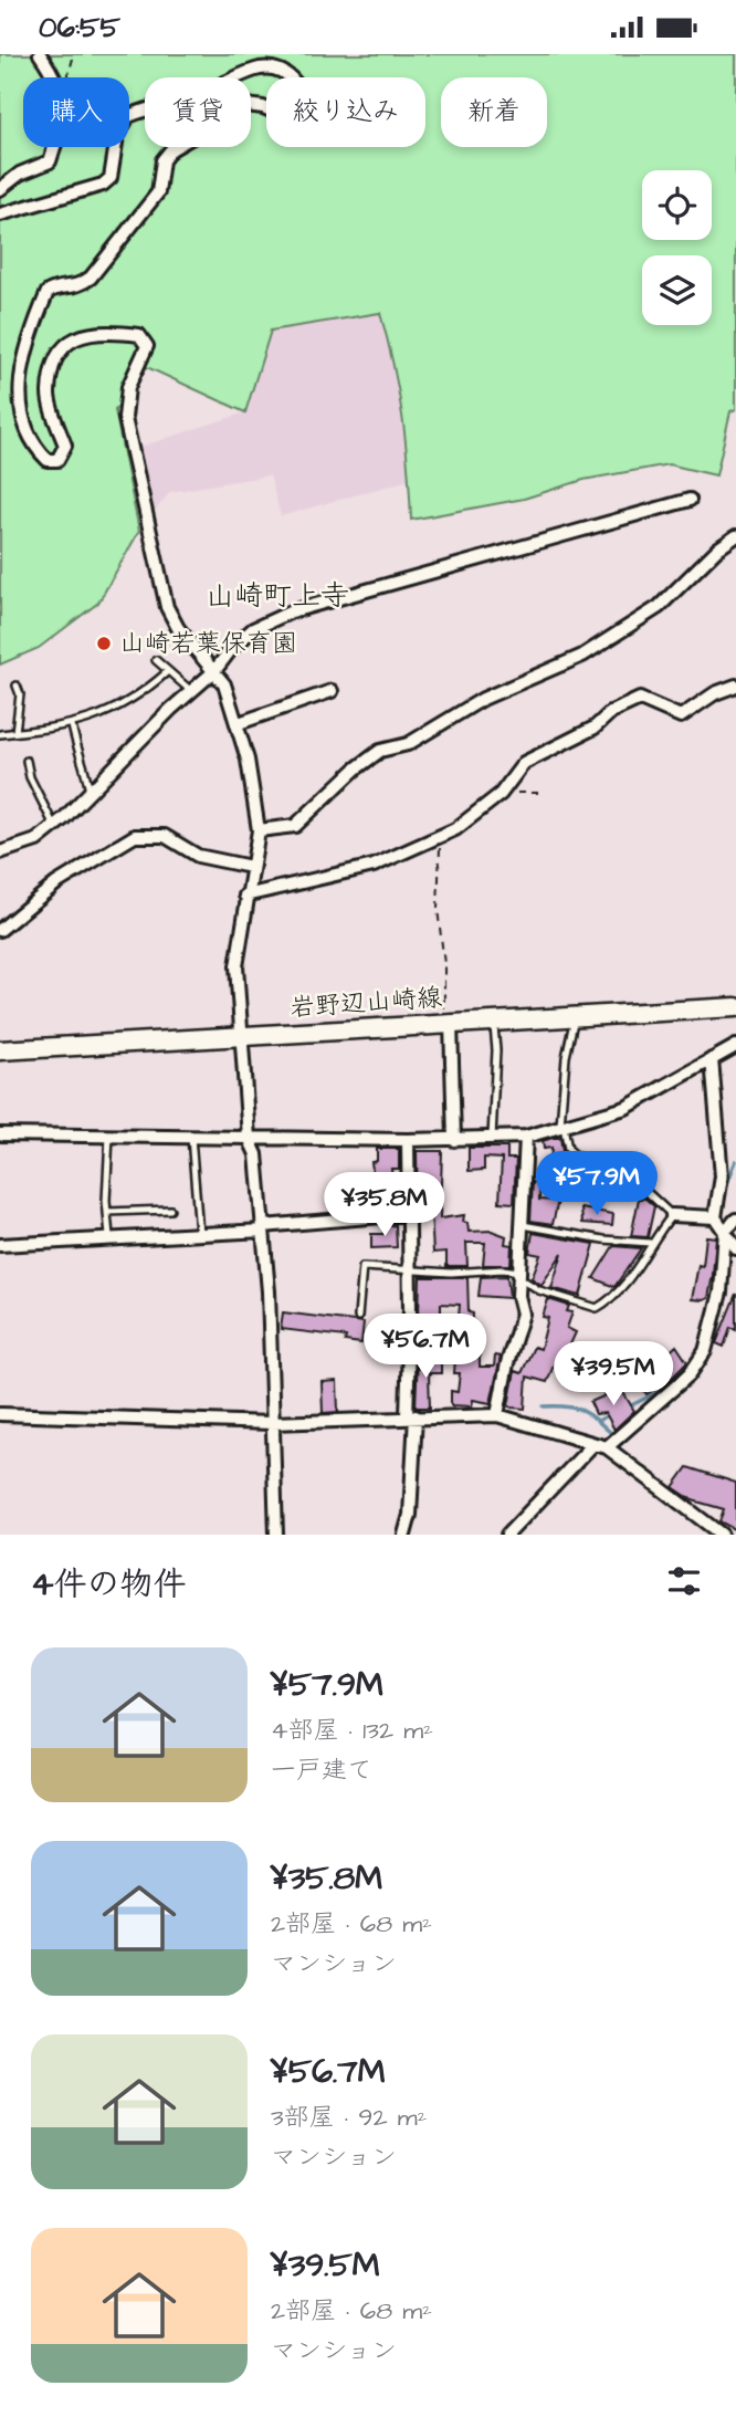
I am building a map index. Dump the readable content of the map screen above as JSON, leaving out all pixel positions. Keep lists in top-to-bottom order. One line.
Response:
{"streets":{"main road":["岩野辺山崎線"]},"districts":["山崎町上寺"],"places":["山崎若葉保育園"],"page":{"status":"06:55","chip":["購入","賃貸","絞り込み","新着"],"price":["¥57.9M","¥35.8M","¥56.7M","¥39.5M"],"heading":"4件の物件","list":[{"name":"¥57.9M","note":"4部屋 · 132 m² · 一戸建て"},{"name":"¥35.8M","note":"2部屋 · 68 m² · マンション"},{"name":"¥56.7M","note":"3部屋 · 92 m² · マンション"},{"name":"¥39.5M","note":"2部屋 · 68 m² · マンション"}]}}
